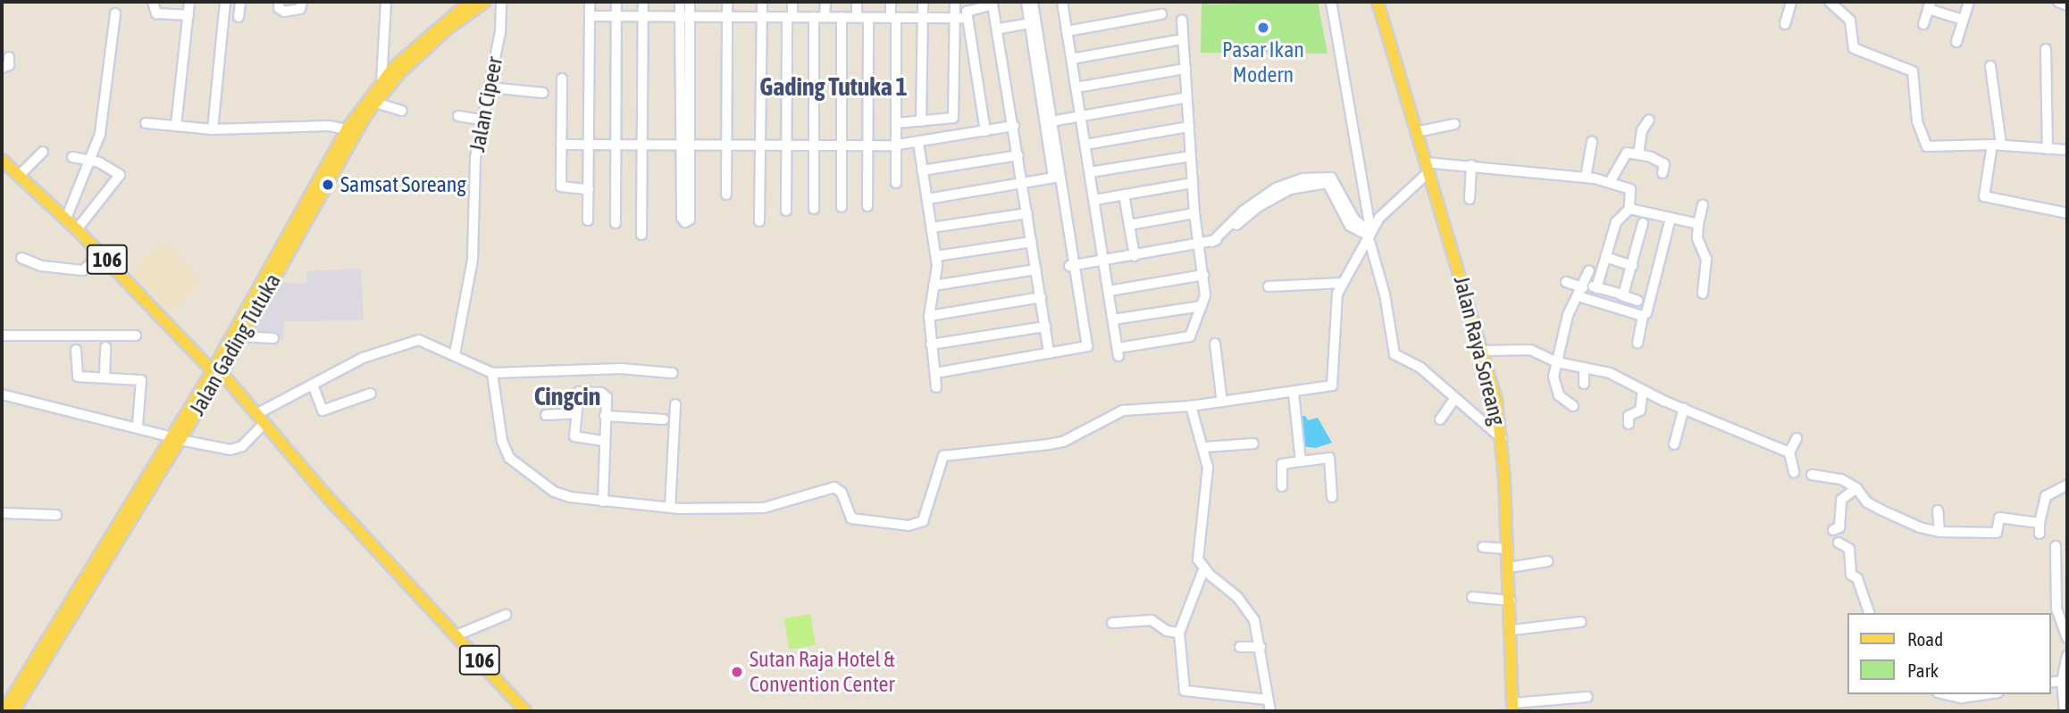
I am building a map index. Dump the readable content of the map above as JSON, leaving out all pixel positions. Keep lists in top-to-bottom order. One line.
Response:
{"streets":{"main road":["106","Jalan Gading Tutuka","Jalan Raya Soreang"],"street":["Jalan Cipeer"]},"crossings":[["106","Jalan Gading Tutuka"]],"districts":["Gading Tutuka 1","Cingcin"],"places":["Pasar Ikan Modern","Samsat Soreang","Sutan Raja Hotel & Convention Center"],"legend":["Road","Park"]}
